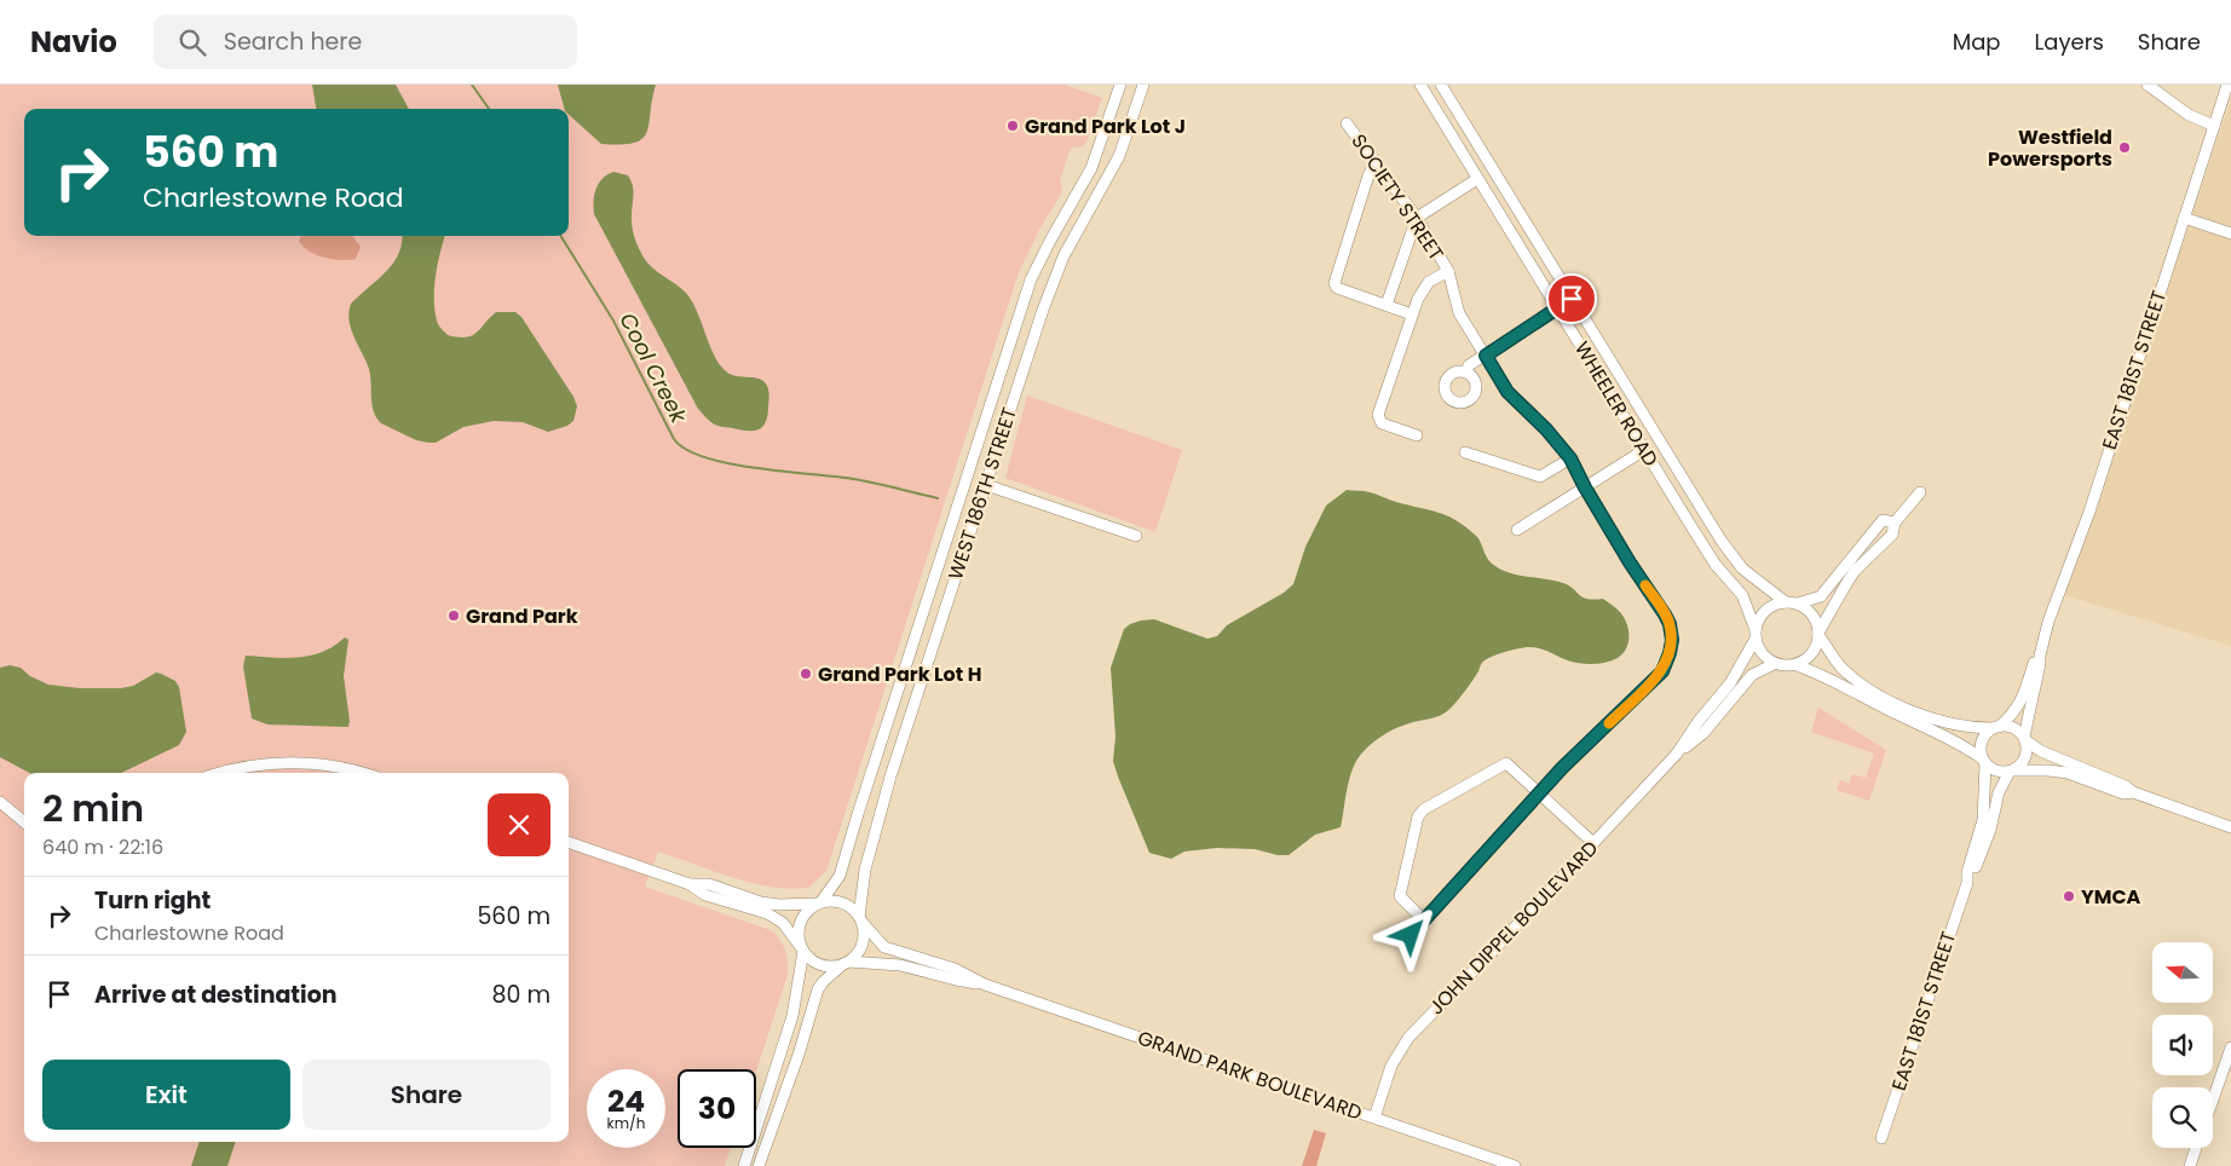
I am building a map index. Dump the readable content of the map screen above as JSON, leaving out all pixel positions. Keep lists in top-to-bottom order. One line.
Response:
{"streets":{"street":["SOCIETY STREET","EAST 181ST STREET","WHEELER ROAD","WEST 186TH STREET","JOHN DIPPEL BOULEVARD","GRAND PARK BOULEVARD"]},"crossings":[["WHEELER ROAD","JOHN DIPPEL BOULEVARD"],["WEST 186TH STREET","GRAND PARK BOULEVARD"],["JOHN DIPPEL BOULEVARD","GRAND PARK BOULEVARD"]],"water":["Cool Creek"],"places":["Grand Park Lot J","Westfield Powersports","Grand Park","Grand Park Lot H","YMCA"],"north":"left","page":{"header":"Navio","search":"Search here","nav":["Map","Layers","Share"],"turn":["560 m","Charlestowne Road"],"heading":["2 min","640 m · 22:16"],"list":[{"name":"Turn right","note":"Charlestowne Road","value":"560 m"},{"name":"Arrive at destination","value":"80 m"}],"buttons":["Exit","Share"],"speed":"24 km/h","limit":"30"}}
